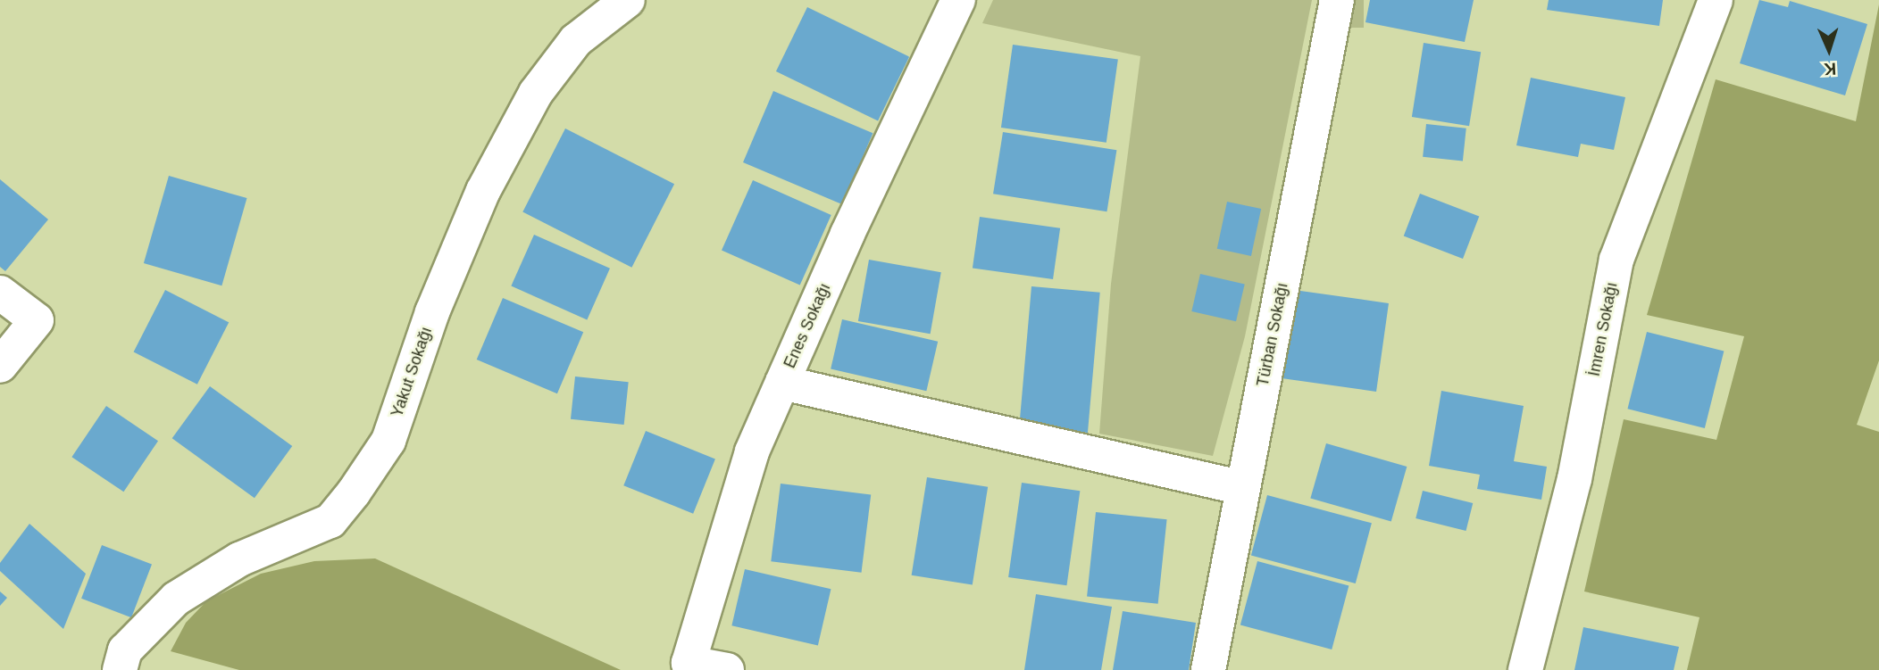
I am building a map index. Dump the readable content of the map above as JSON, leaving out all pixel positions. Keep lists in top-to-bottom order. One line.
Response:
{"streets":{"street":["Enes Sokağı","İmren Sokağı","Türban Sokağı","Yakut Sokağı"]},"north":"bottom"}
